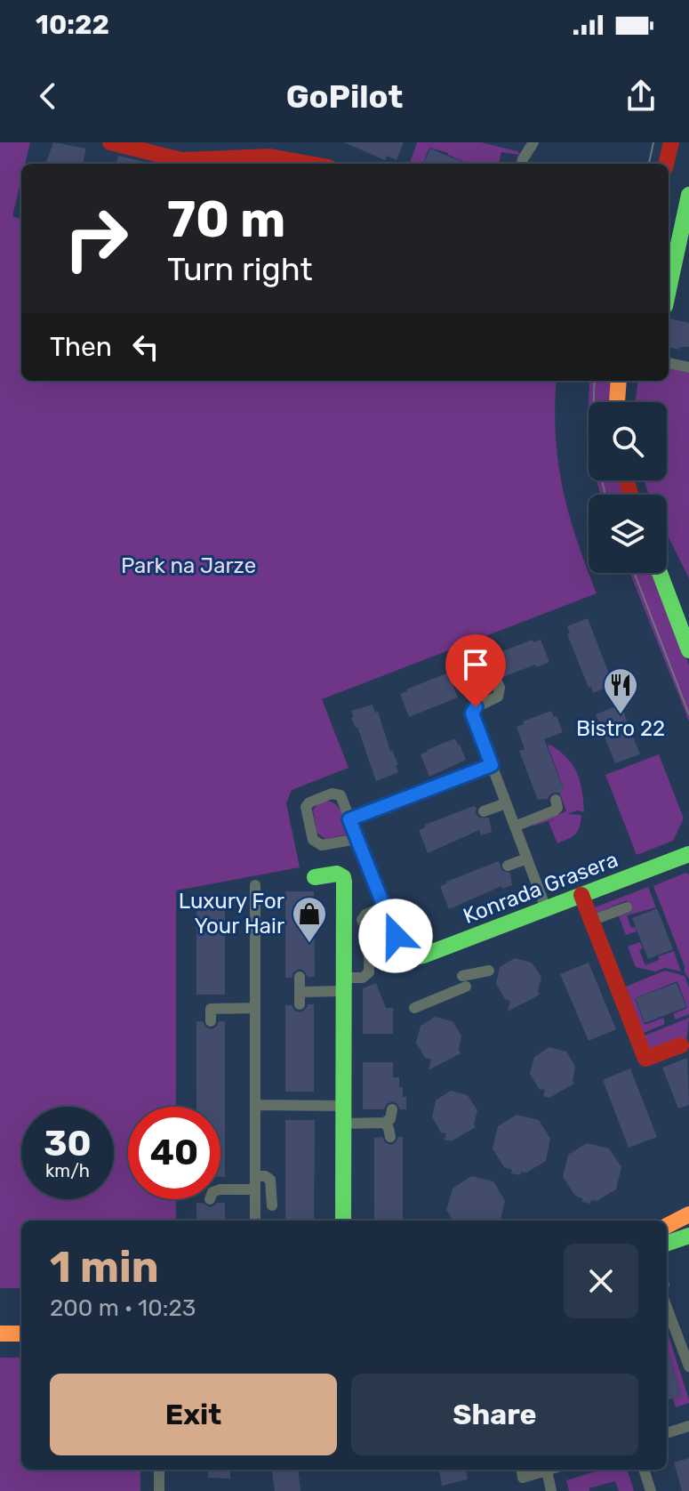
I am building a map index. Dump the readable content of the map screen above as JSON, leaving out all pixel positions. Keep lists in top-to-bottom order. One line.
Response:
{"streets":{"street":["Konrada Grasera"]},"parks":["Park na Jarze"],"places":{"restaurant":["Bistro 22"],"shop":["Luxury For Your Hair"]},"page":{"status":"10:22","header":"GoPilot","turn":["70 m","Turn right"],"then":"Then","speed":"30 km/h","limit":"40","heading":["1 min","200 m · 10:23"],"buttons":["Exit","Share"]}}
